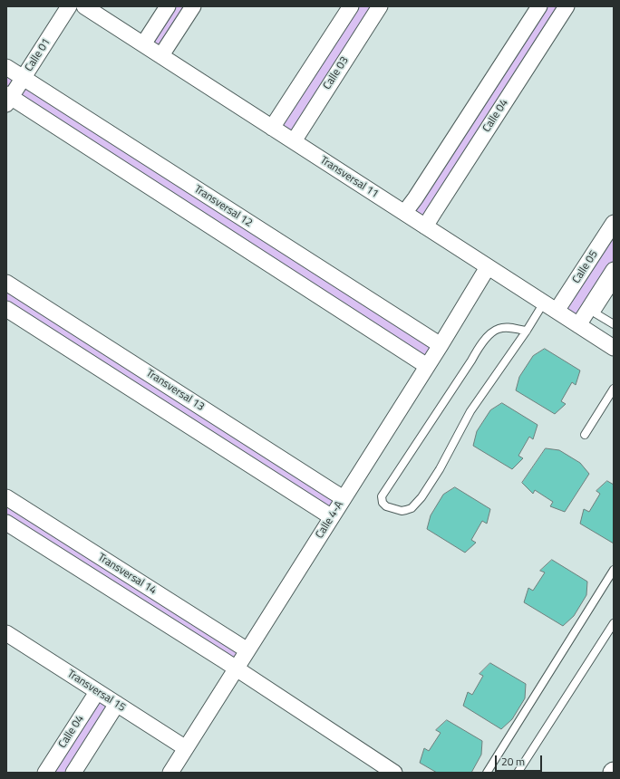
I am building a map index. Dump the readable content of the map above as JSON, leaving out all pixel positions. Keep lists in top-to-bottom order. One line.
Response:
{"streets":{"street":["Calle 01","Calle 03","Calle 04","Transversal 11","Transversal 12","Calle 05","Transversal 13","Calle 4-A","Transversal 14","Transversal 15"]},"crossings":[["Calle 01","Transversal 12"],["Calle 03","Transversal 11"],["Calle 04","Transversal 11"],["Calle 04","Transversal 15"],["Transversal 11","Calle 05"],["Transversal 11","Calle 4-A"],["Transversal 12","Calle 4-A"],["Transversal 13","Calle 4-A"],["Calle 4-A","Transversal 14"],["Calle 4-A","Transversal 15"]],"scale_bar":"20 m"}
